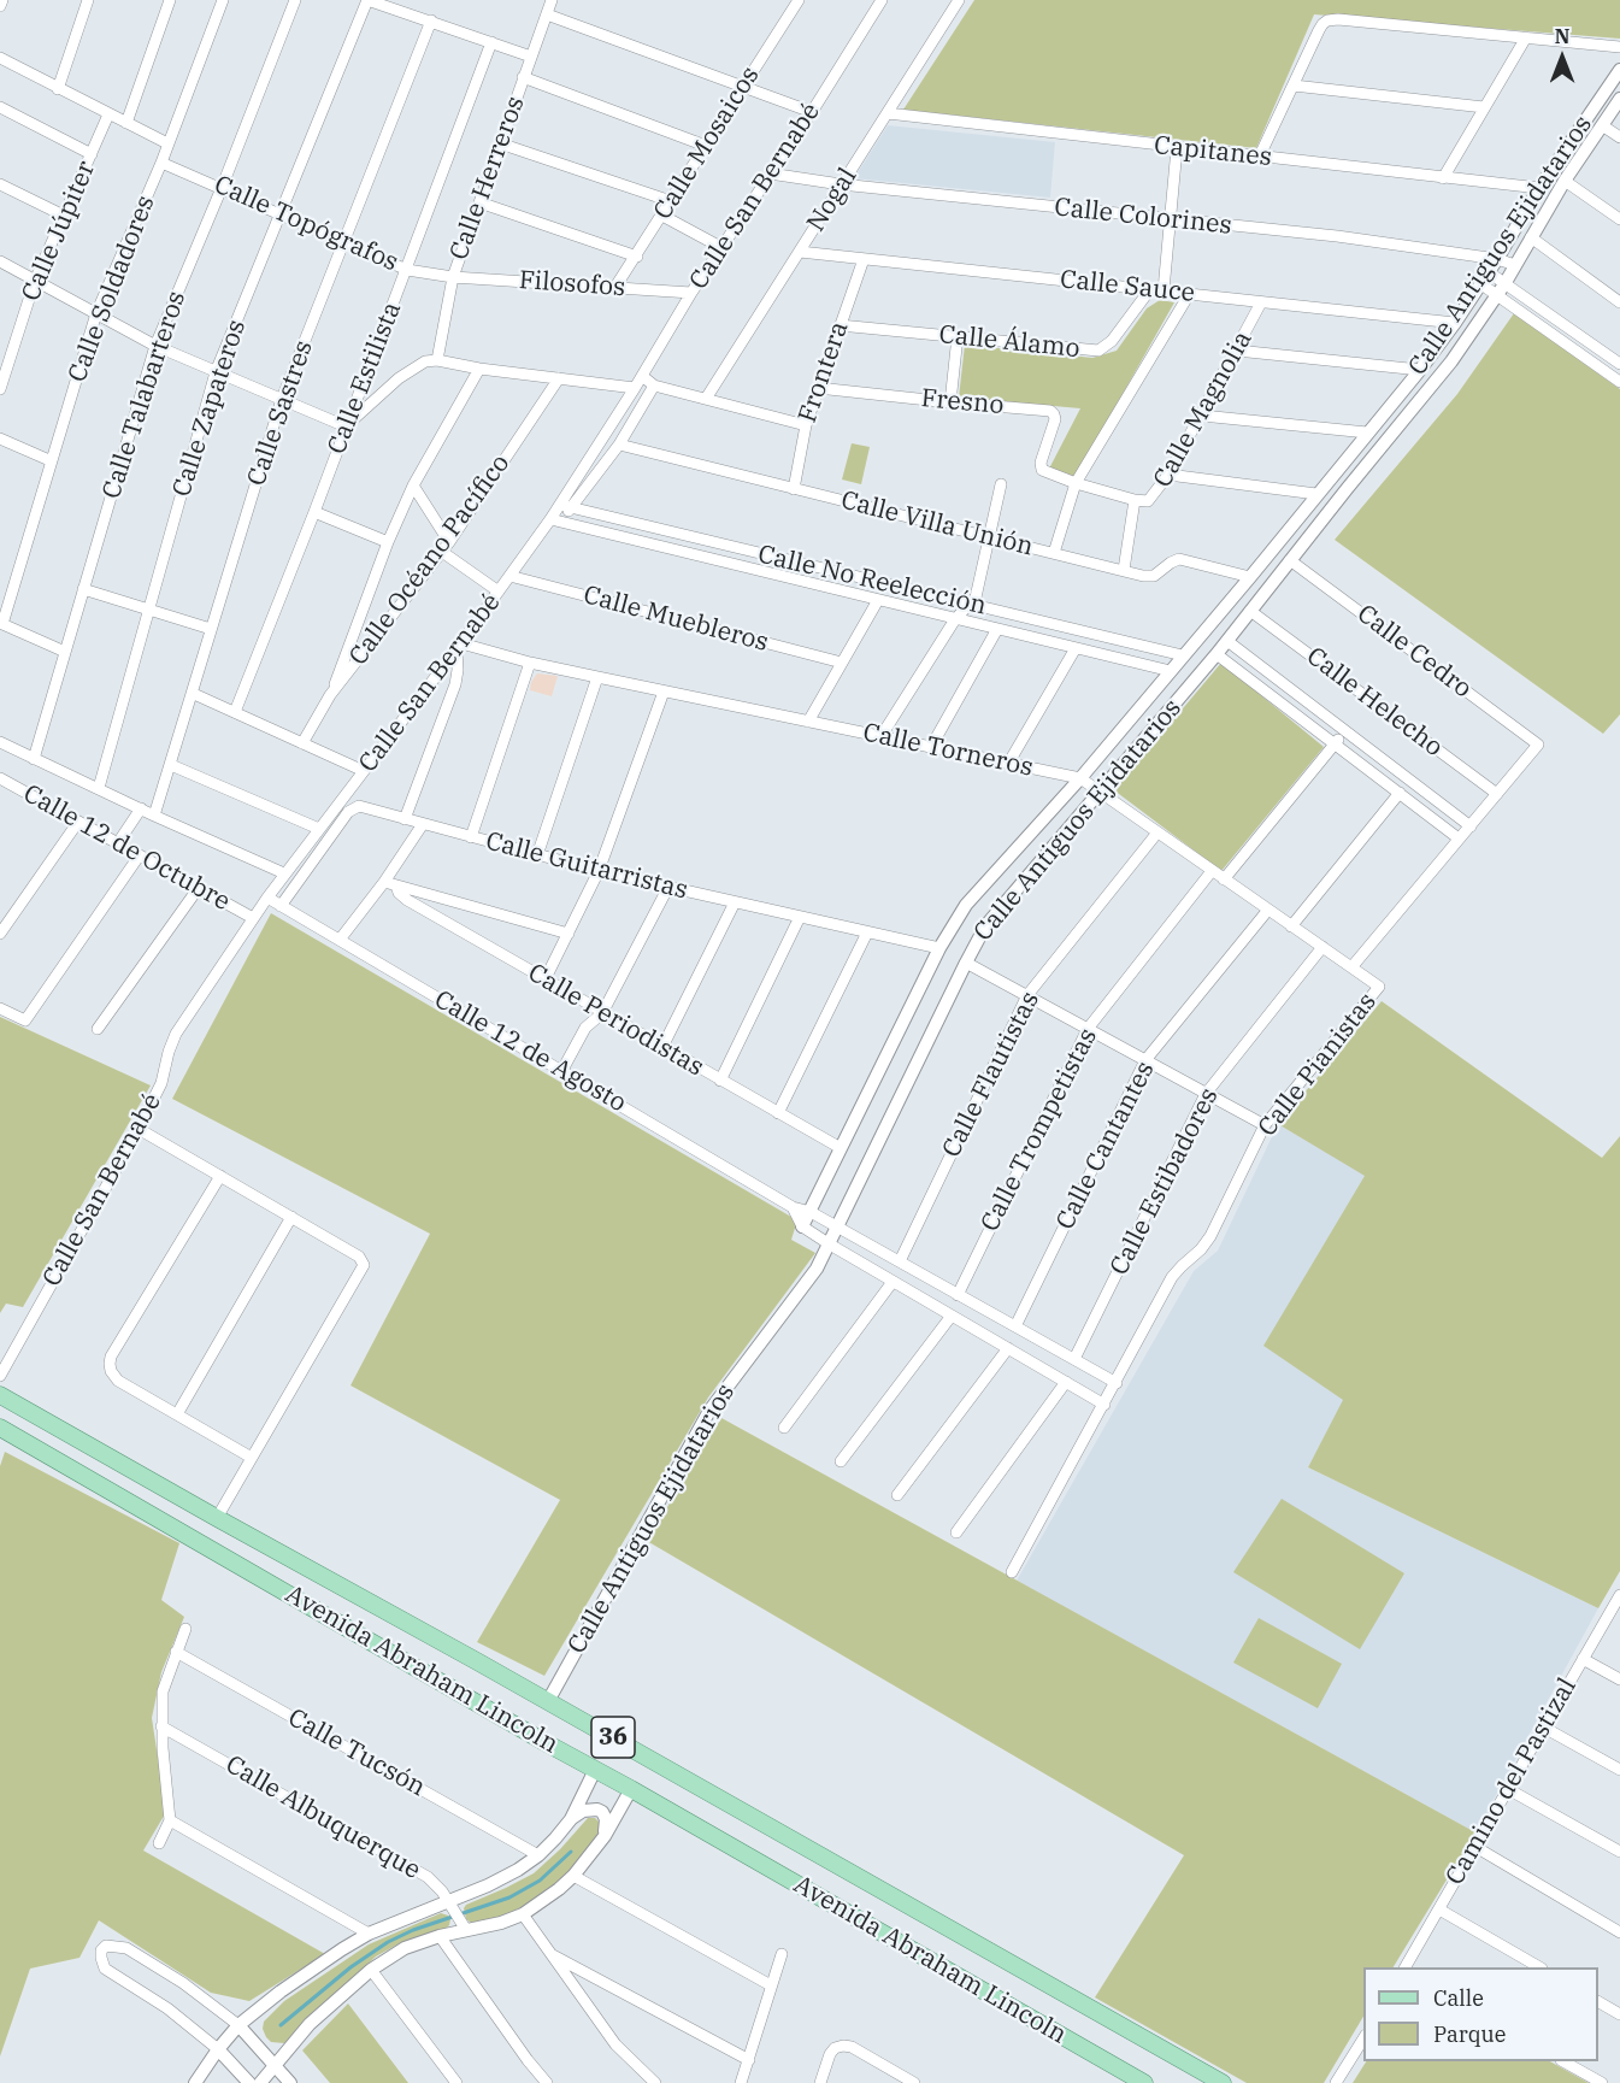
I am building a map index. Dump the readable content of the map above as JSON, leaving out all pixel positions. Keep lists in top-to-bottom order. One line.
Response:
{"streets":{"main road":["Avenida Abraham Lincoln","36"],"street":["Calle Mosaicos","Capitanes","Calle Herreros","Calle San Bernabé","Nogal","Calle Colorines","Calle Topógrafos","Calle Júpiter","Calle Antiguos Ejidatarios","Filosofos","Calle Sauce","Calle Soldadores","Calle Álamo","Frontera","Calle Estilista","Calle Talabarteros","Fresno","Calle Zapateros","Calle Magnolia","Calle Sastres","Calle Villa Unión","Calle Océano Pacífico","Calle No Reelección","Calle Muebleros","Calle Cedro","Calle Helecho","Calle Torneros","Calle 12 de Octubre","Calle Guitarristas","Calle Periodistas","Calle 12 de Agosto","Calle Pianistas","Calle Flautistas","Calle Trompetistas","Calle Cantantes","Calle Estibadores","Calle Tucsón","Camino del Pastizal","Calle Albuquerque"]},"crossings":[["Calle Mosaicos","Filosofos"],["Capitanes","Nogal"],["Capitanes","Calle Antiguos Ejidatarios"],["Calle Herreros","Calle Topógrafos"],["Calle Herreros","Filosofos"],["Calle San Bernabé","Calle Colorines"],["Calle San Bernabé","Filosofos"],["Calle San Bernabé","Calle Villa Unión"],["Calle San Bernabé","Calle No Reelección"],["Calle San Bernabé","Calle Muebleros"],["Calle San Bernabé","Calle Torneros"],["Calle San Bernabé","Calle 12 de Octubre"],["Calle San Bernabé","Calle 12 de Agosto"],["Nogal","Calle Colorines"],["Nogal","Calle Sauce"],["Calle Colorines","Calle Antiguos Ejidatarios"],["Calle Topógrafos","Filosofos"],["Calle Topógrafos","Calle Soldadores"],["Calle Topógrafos","Calle Estilista"],["Calle Topógrafos","Calle Talabarteros"],["Calle Topógrafos","Calle Zapateros"],["Calle Topógrafos","Calle Sastres"],["Calle Antiguos Ejidatarios","Calle Sauce"],["Calle Antiguos Ejidatarios","Calle Villa Unión"],["Calle Antiguos Ejidatarios","Calle No Reelección"],["Calle Antiguos Ejidatarios","Calle Cedro"],["Calle Antiguos Ejidatarios","Calle Helecho"],["Calle Antiguos Ejidatarios","Calle Torneros"],["Calle Antiguos Ejidatarios","Calle Guitarristas"],["Calle Antiguos Ejidatarios","Calle Periodistas"],["Calle Antiguos Ejidatarios","Calle 12 de Agosto"],["Calle Antiguos Ejidatarios","36"],["Calle Sauce","Calle Álamo"],["Calle Sauce","Frontera"],["Calle Sauce","Calle Magnolia"],["Calle Soldadores","Calle Talabarteros"],["Calle Álamo","Frontera"],["Frontera","Fresno"],["Frontera","Calle Villa Unión"],["Calle Cedro","Calle Helecho"],["Calle Torneros","Calle Pianistas"],["Calle Torneros","Calle Flautistas"],["Calle Torneros","Calle Trompetistas"],["Calle Torneros","Calle Cantantes"],["Calle Torneros","Calle Estibadores"],["Calle Guitarristas","Calle 12 de Agosto"],["Calle 12 de Agosto","Calle Pianistas"],["Calle 12 de Agosto","Calle Flautistas"],["Calle 12 de Agosto","Calle Trompetistas"],["Calle 12 de Agosto","Calle Cantantes"],["Calle 12 de Agosto","Calle Estibadores"]],"legend":["Calle","Parque"],"north":"top"}
